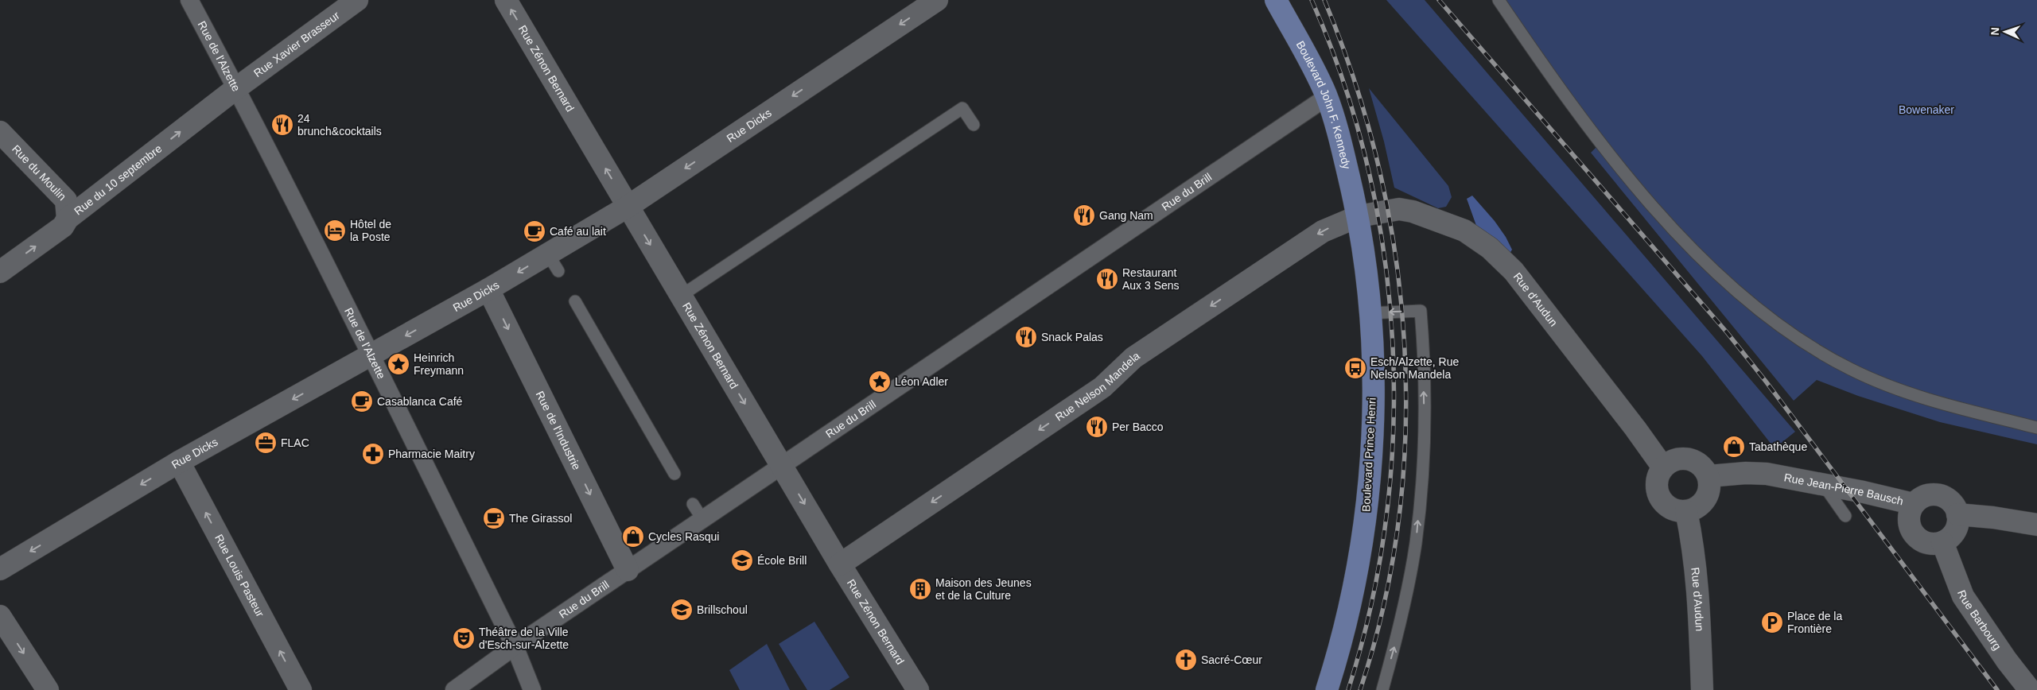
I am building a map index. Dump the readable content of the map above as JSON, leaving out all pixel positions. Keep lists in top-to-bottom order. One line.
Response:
{"streets":{"main road":["Boulevard John F. Kennedy","Boulevard Prince Henri"],"street":["Rue Xavier Brasseur","Rue de l'Alzette","Rue Zénon Bernard","Rue Dicks","Rue du Moulin","Rue du 10 septembre","Rue du Brill","Rue d'Audun","Rue Nelson Mandela","Rue de l'Industrie","Rue Jean-Pierre Bausch","Rue Louis Pasteur","Rue Barbourg"]},"crossings":[["Rue Xavier Brasseur","Rue de l'Alzette"],["Rue Xavier Brasseur","Rue du 10 septembre"],["Rue de l'Alzette","Rue Dicks"],["Rue de l'Alzette","Rue du 10 septembre"],["Rue de l'Alzette","Rue du Brill"],["Rue Zénon Bernard","Rue Dicks"],["Rue Zénon Bernard","Rue du Brill"],["Rue Zénon Bernard","Rue Nelson Mandela"],["Boulevard John F. Kennedy","Rue du Brill"],["Boulevard John F. Kennedy","Rue d'Audun"],["Boulevard John F. Kennedy","Rue Nelson Mandela"],["Boulevard John F. Kennedy","Boulevard Prince Henri"],["Rue Dicks","Rue de l'Industrie"],["Rue Dicks","Rue Louis Pasteur"],["Rue du Moulin","Rue du 10 septembre"],["Rue du Brill","Rue de l'Industrie"],["Rue d'Audun","Rue Nelson Mandela"],["Rue d'Audun","Boulevard Prince Henri"],["Rue d'Audun","Rue Jean-Pierre Bausch"],["Rue Nelson Mandela","Boulevard Prince Henri"],["Rue Jean-Pierre Bausch","Rue Barbourg"]],"one_way":["Rue Dicks","Rue du 10 septembre","Rue Nelson Mandela","Rue de l'Industrie","Rue Louis Pasteur"],"parks":["Bowenaker"],"places":{"restaurant":["24 brunch&cocktails","Gang Nam","Restaurant Aux 3 Sens","Snack Palas","Per Bacco"],"hotel":["Hôtel de la Poste"],"cafe":["Café au lait","Casablanca Café","The Girassol"],"place":["Heinrich Freymann","Léon Adler"],"bus stop":["Esch/Alzette, Rue Nelson Mandela"],"office":["FLAC"],"shop":["Tabathèque","Cycles Rasqui"],"pharmacy":["Pharmacie Maitry"],"school or university":["École Brill","Brillschoul"],"building":["Maison des Jeunes et de la Culture"],"parking":["Place de la Frontière"],"theatre":["Théâtre de la Ville d'Esch-sur-Alzette"],"church":["Sacré-Cœur"]},"north":"left"}
